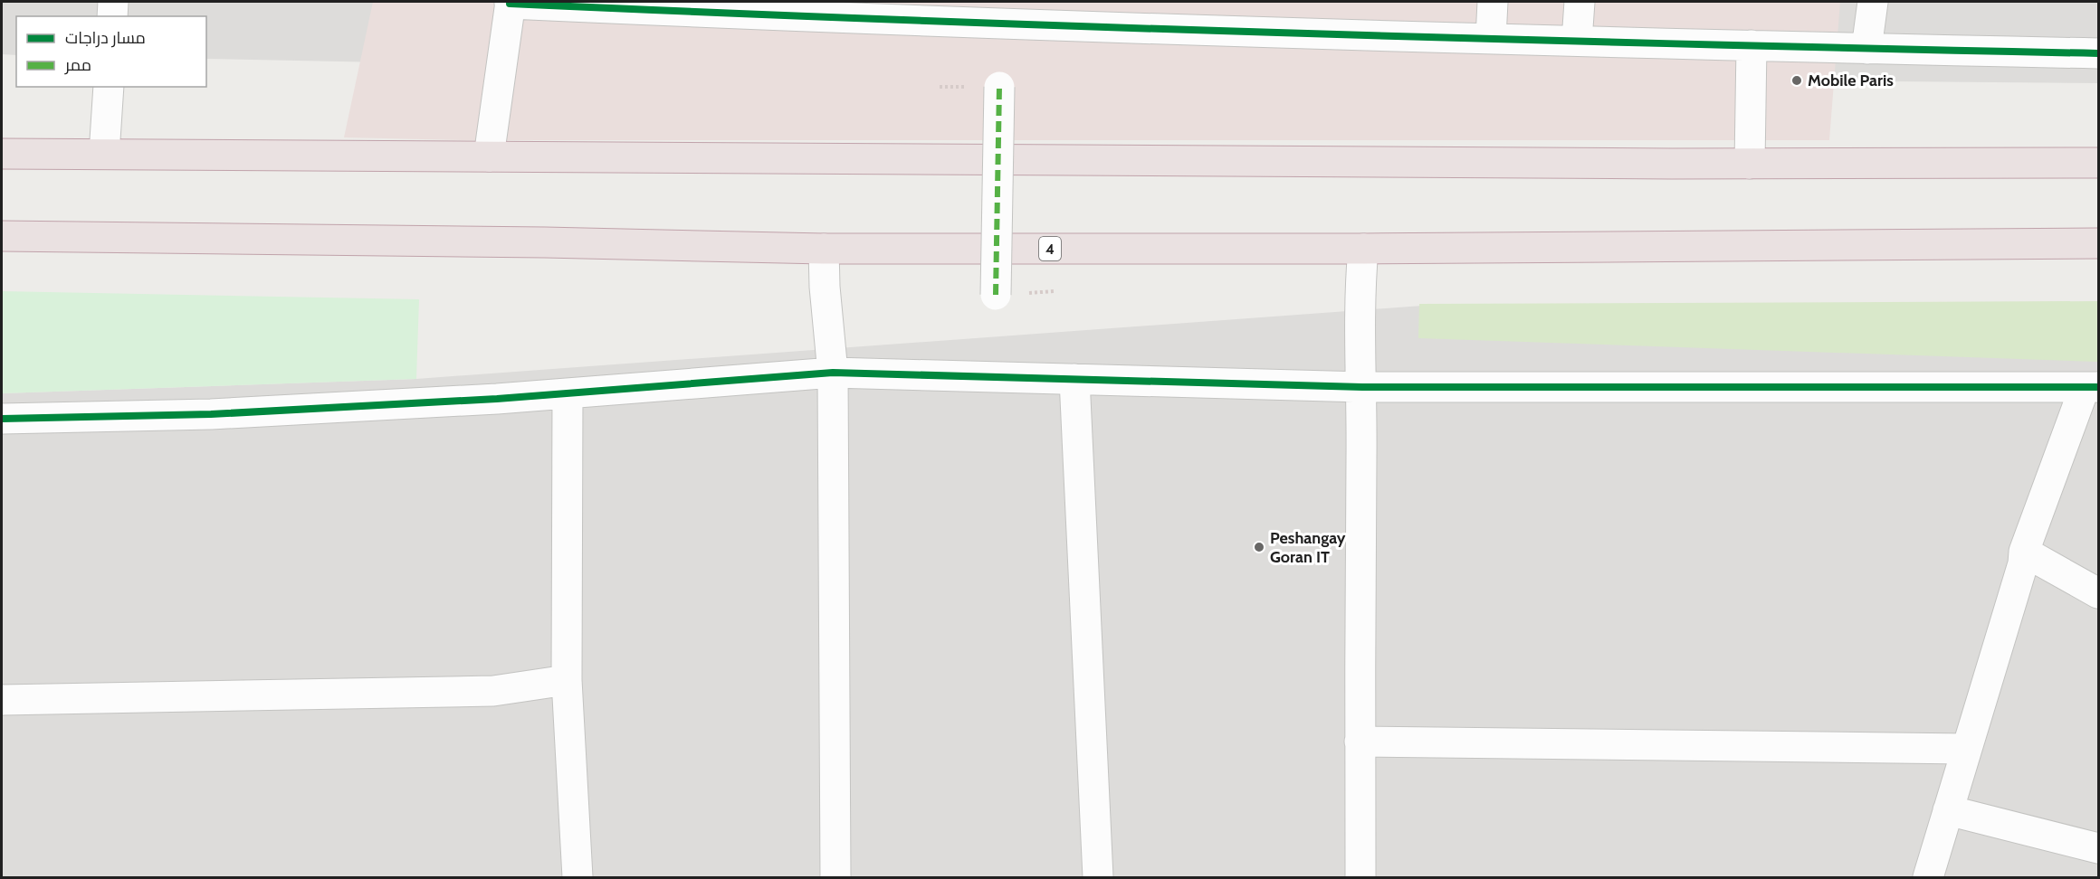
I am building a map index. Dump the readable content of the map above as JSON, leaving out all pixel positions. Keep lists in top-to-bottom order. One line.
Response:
{"streets":{"highway":["4"]},"places":["Mobile Paris","Peshangay Goran IT"],"legend":["مسار دراجات","ممر"]}
